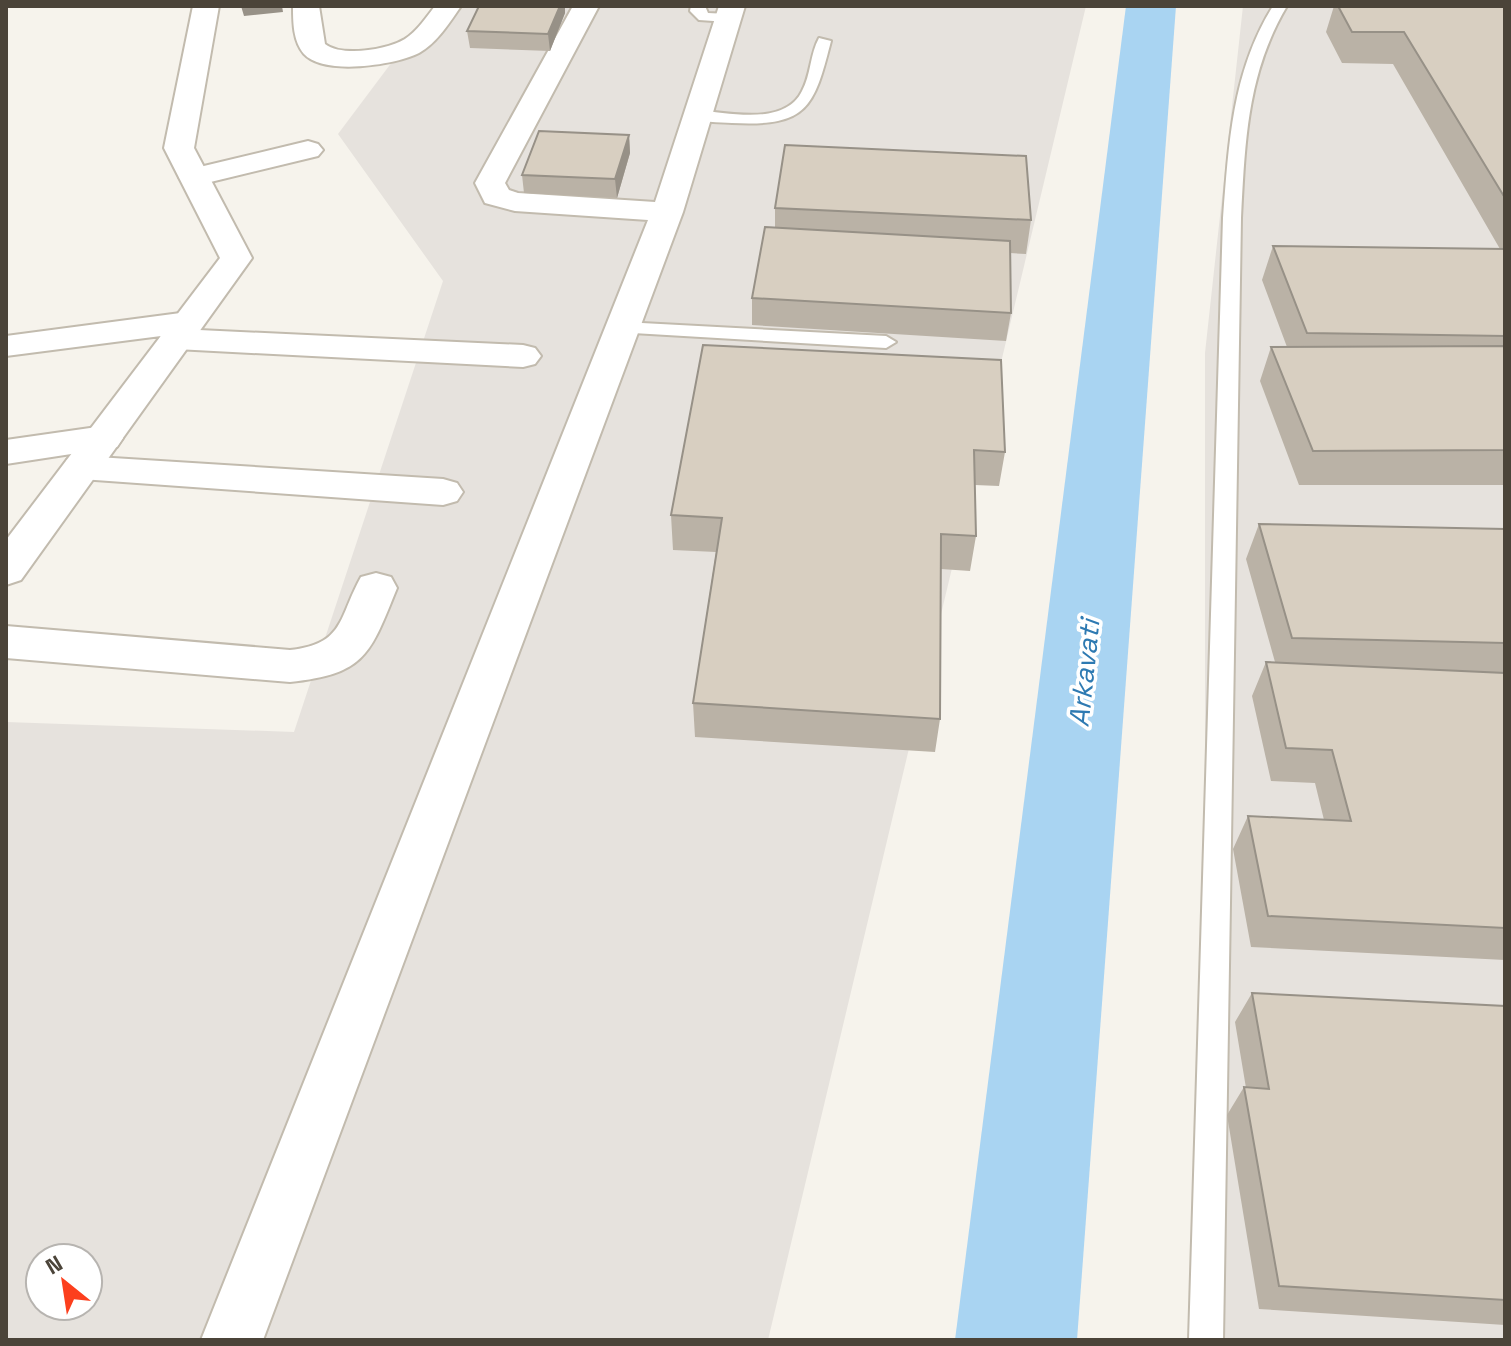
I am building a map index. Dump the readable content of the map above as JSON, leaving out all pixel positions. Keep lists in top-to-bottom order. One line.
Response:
{"water":["Arkavati"],"north":"top left"}
